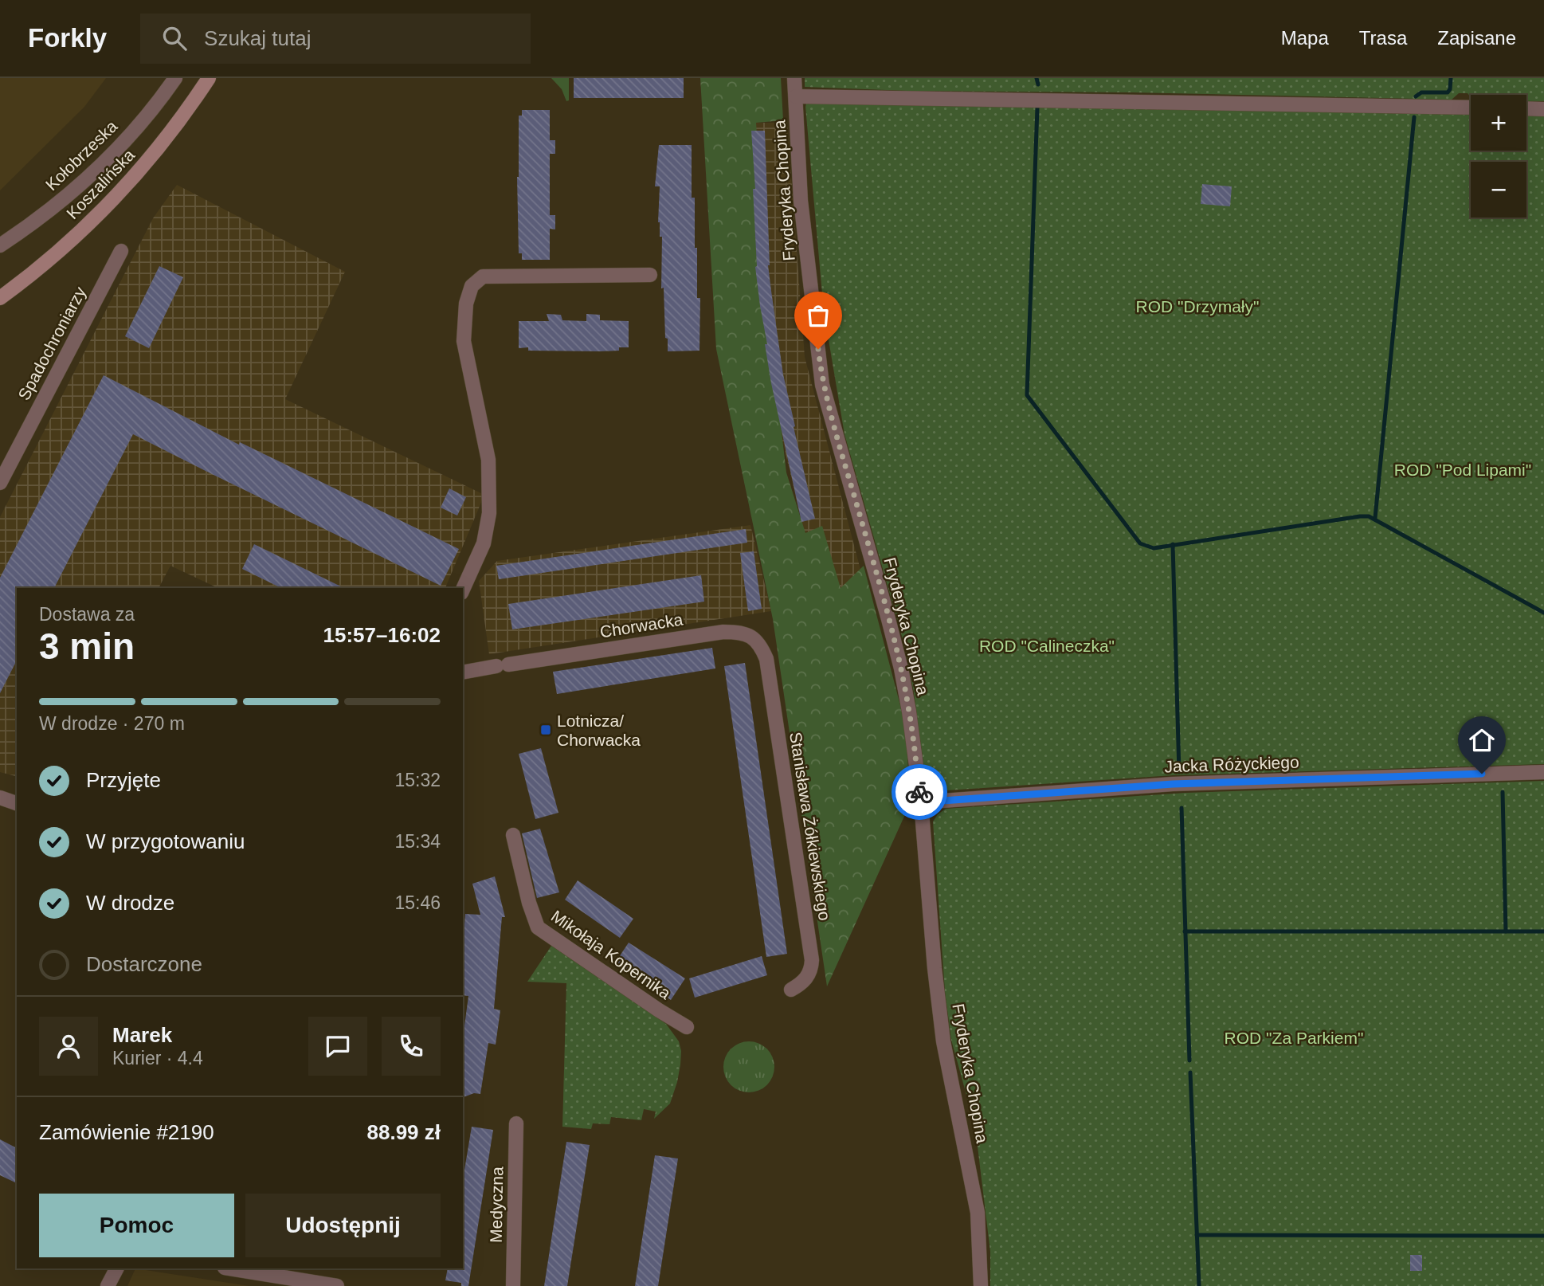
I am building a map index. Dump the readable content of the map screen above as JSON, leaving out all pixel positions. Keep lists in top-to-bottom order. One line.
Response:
{"streets":{"street":["Kołobrzeska","Koszalińska","Fryderyka Chopina","Spadochroniarzy","Chorwacka","Jacka Różyckiego","Stanisława Żółkiewskiego","Mikołaja Kopernika","Medyczna"]},"crossings":[["Fryderyka Chopina","Jacka Różyckiego"],["Chorwacka","Stanisława Żółkiewskiego"]],"parks":["ROD \"Drzymały\"","ROD \"Pod Lipami\"","ROD \"Calineczka\"","ROD \"Za Parkiem\""],"places":{"transit":["Lotnicza/ Chorwacka"]},"page":{"header":"Forkly","search":"Szukaj tutaj","nav":["Mapa","Trasa","Zapisane"],"map_buttons":["+","−"],"heading":["3 min","Dostawa za","15:57–16:02"],"panel":["Marek","Kurier · 4.4","Zamówienie #2190","88.99 zł"],"bar":"W drodze · 270 m","list":[["Przyjęte","15:32"],["W przygotowaniu","15:34"],["W drodze","15:46"],"Dostarczone"],"buttons":["Pomoc","Udostępnij"]}}
